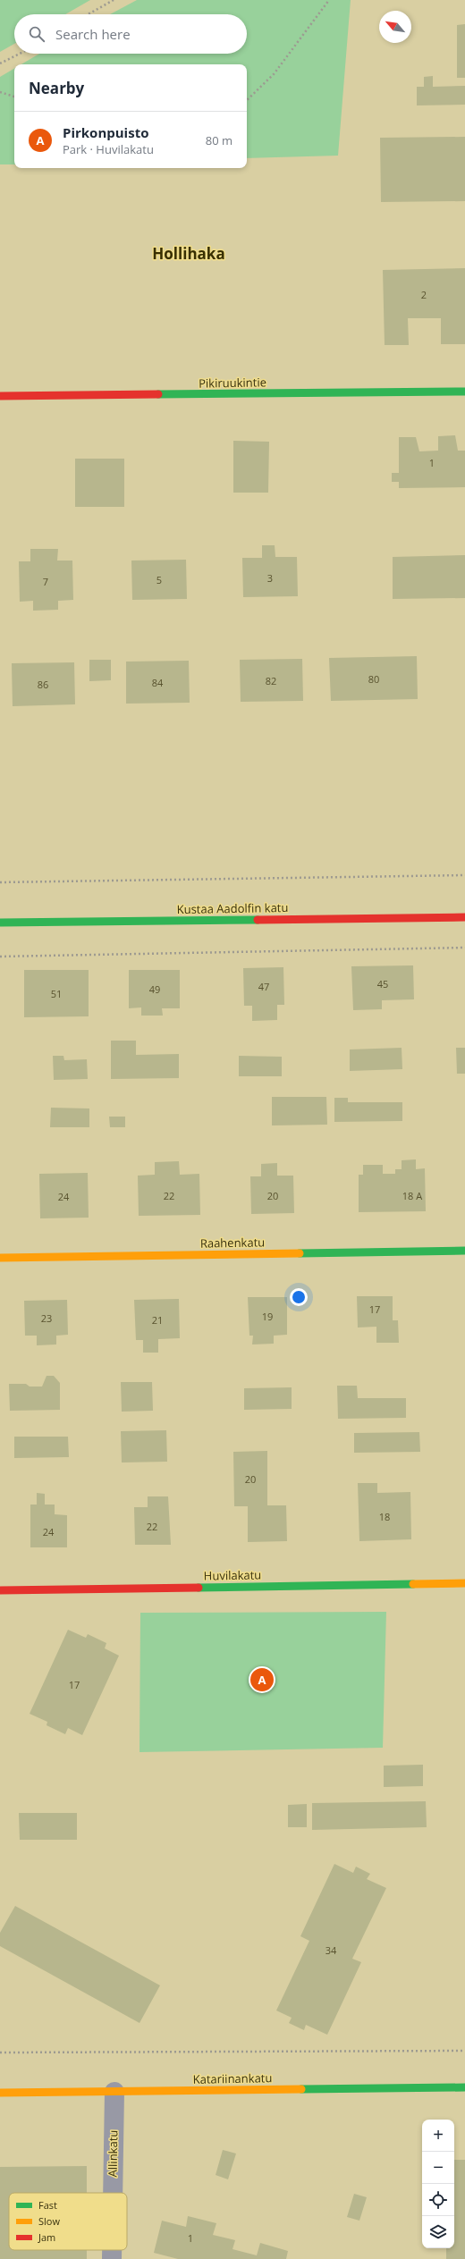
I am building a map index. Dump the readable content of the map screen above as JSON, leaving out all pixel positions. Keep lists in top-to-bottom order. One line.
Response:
{"streets":{"street":["Pikiruukintie","Kustaa Aadolfin katu","Raahenkatu","Huvilakatu","Katariinankatu","Allinkatu"]},"crossings":[["Katariinankatu","Allinkatu"]],"districts":["Hollihaka"],"house_numbers":["2","1","3","5","7","80","82","84","86","45","47","49","51","22","20","18 A","24","17","19","23","21","20","18","22","24","17","34","1"],"legend":["Fast","Slow","Jam"],"north":"top left","page":{"search":"Search here","heading":"Nearby","list":[{"mark":"A","name":"Pirkonpuisto","note":"Park · Huvilakatu","value":"80 m"}],"pins":"A","map_buttons":["+","−"]}}
